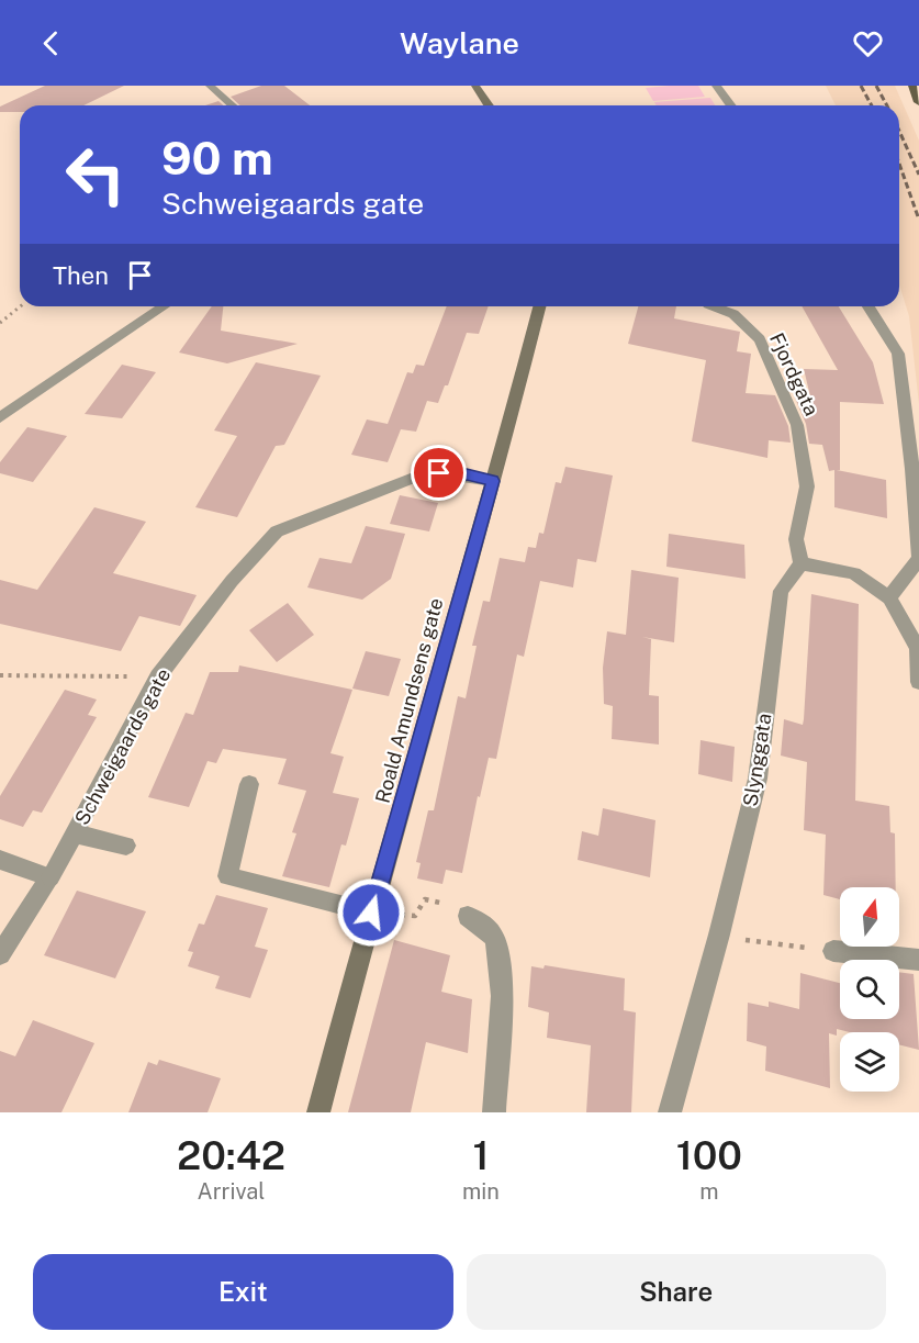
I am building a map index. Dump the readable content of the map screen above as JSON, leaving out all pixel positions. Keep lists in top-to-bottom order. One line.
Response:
{"streets":{"street":["Fjordgata","Roald Amundsens gate","Schweigaards gate","Slynggata"]},"crossings":[["Fjordgata","Slynggata"],["Roald Amundsens gate","Schweigaards gate"]],"north":"top","page":{"header":"Waylane","turn":["90 m","Schweigaards gate"],"then":"Then","eta":["20:42","Arrival","1","min","100","m"],"buttons":["Exit","Share"]}}
